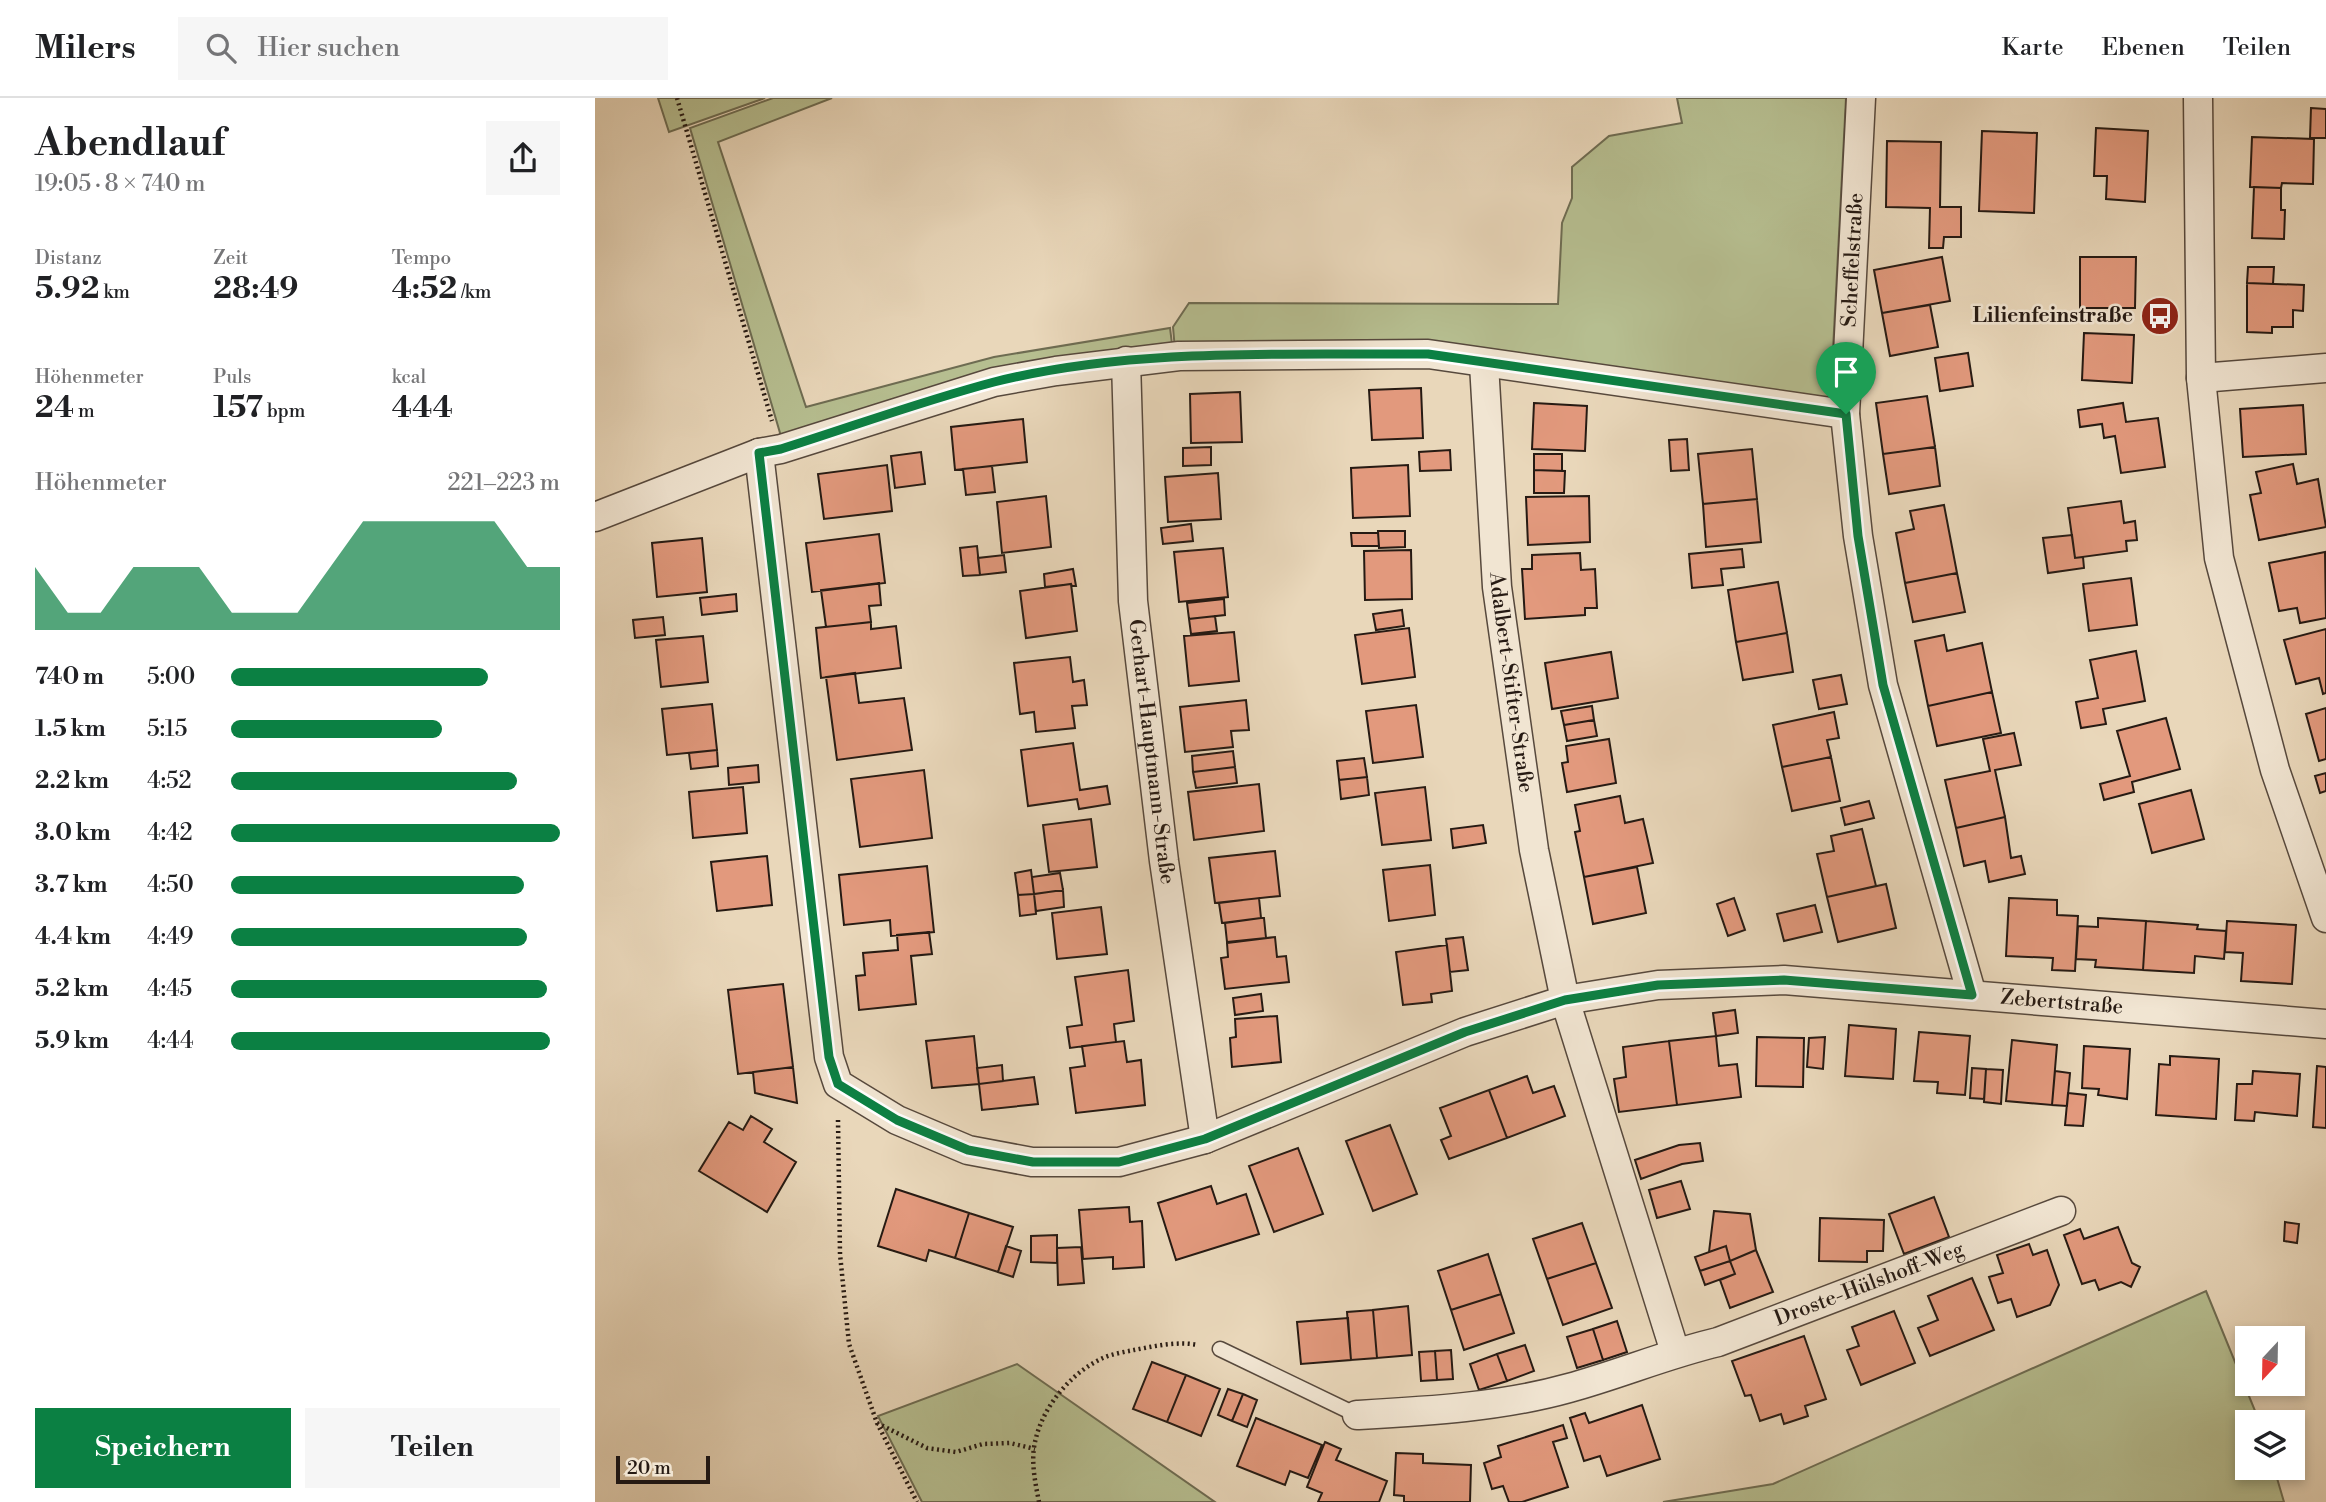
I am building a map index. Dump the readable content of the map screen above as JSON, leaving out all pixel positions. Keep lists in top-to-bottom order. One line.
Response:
{"streets":{"street":["Scheffelstraße","Adalbert-Stifter-Straße","Gerhart-Hauptmann-Straße","Zebertstraße","Droste-Hülshoff-Weg"]},"crossings":[["Scheffelstraße","Zebertstraße"],["Adalbert-Stifter-Straße","Zebertstraße"],["Gerhart-Hauptmann-Straße","Zebertstraße"]],"places":{"bus stop":["Lilienfeinstraße"]},"scale_bar":"20 m","north":"bottom","page":{"header":"Milers","search":"Hier suchen","nav":["Karte","Ebenen","Teilen"],"heading":["Abendlauf","19:05 · 8 × 740 m"],"stats":[["Distanz","5.92 km"],["Zeit","28:49"],["Tempo","4:52 /km"],["Höhenmeter","24 m"],["Puls","157 bpm"],["kcal","444"]],"chart":["Höhenmeter","221–223 m"],"list":[{"name":"740 m","note":"5:00"},{"name":"1.5 km","note":"5:15"},{"name":"2.2 km","note":"4:52"},{"name":"3.0 km","note":"4:42"},{"name":"3.7 km","note":"4:50"},{"name":"4.4 km","note":"4:49"},{"name":"5.2 km","note":"4:45"},{"name":"5.9 km","note":"4:44"}],"buttons":["Speichern","Teilen"],"scale":"20 m"}}
